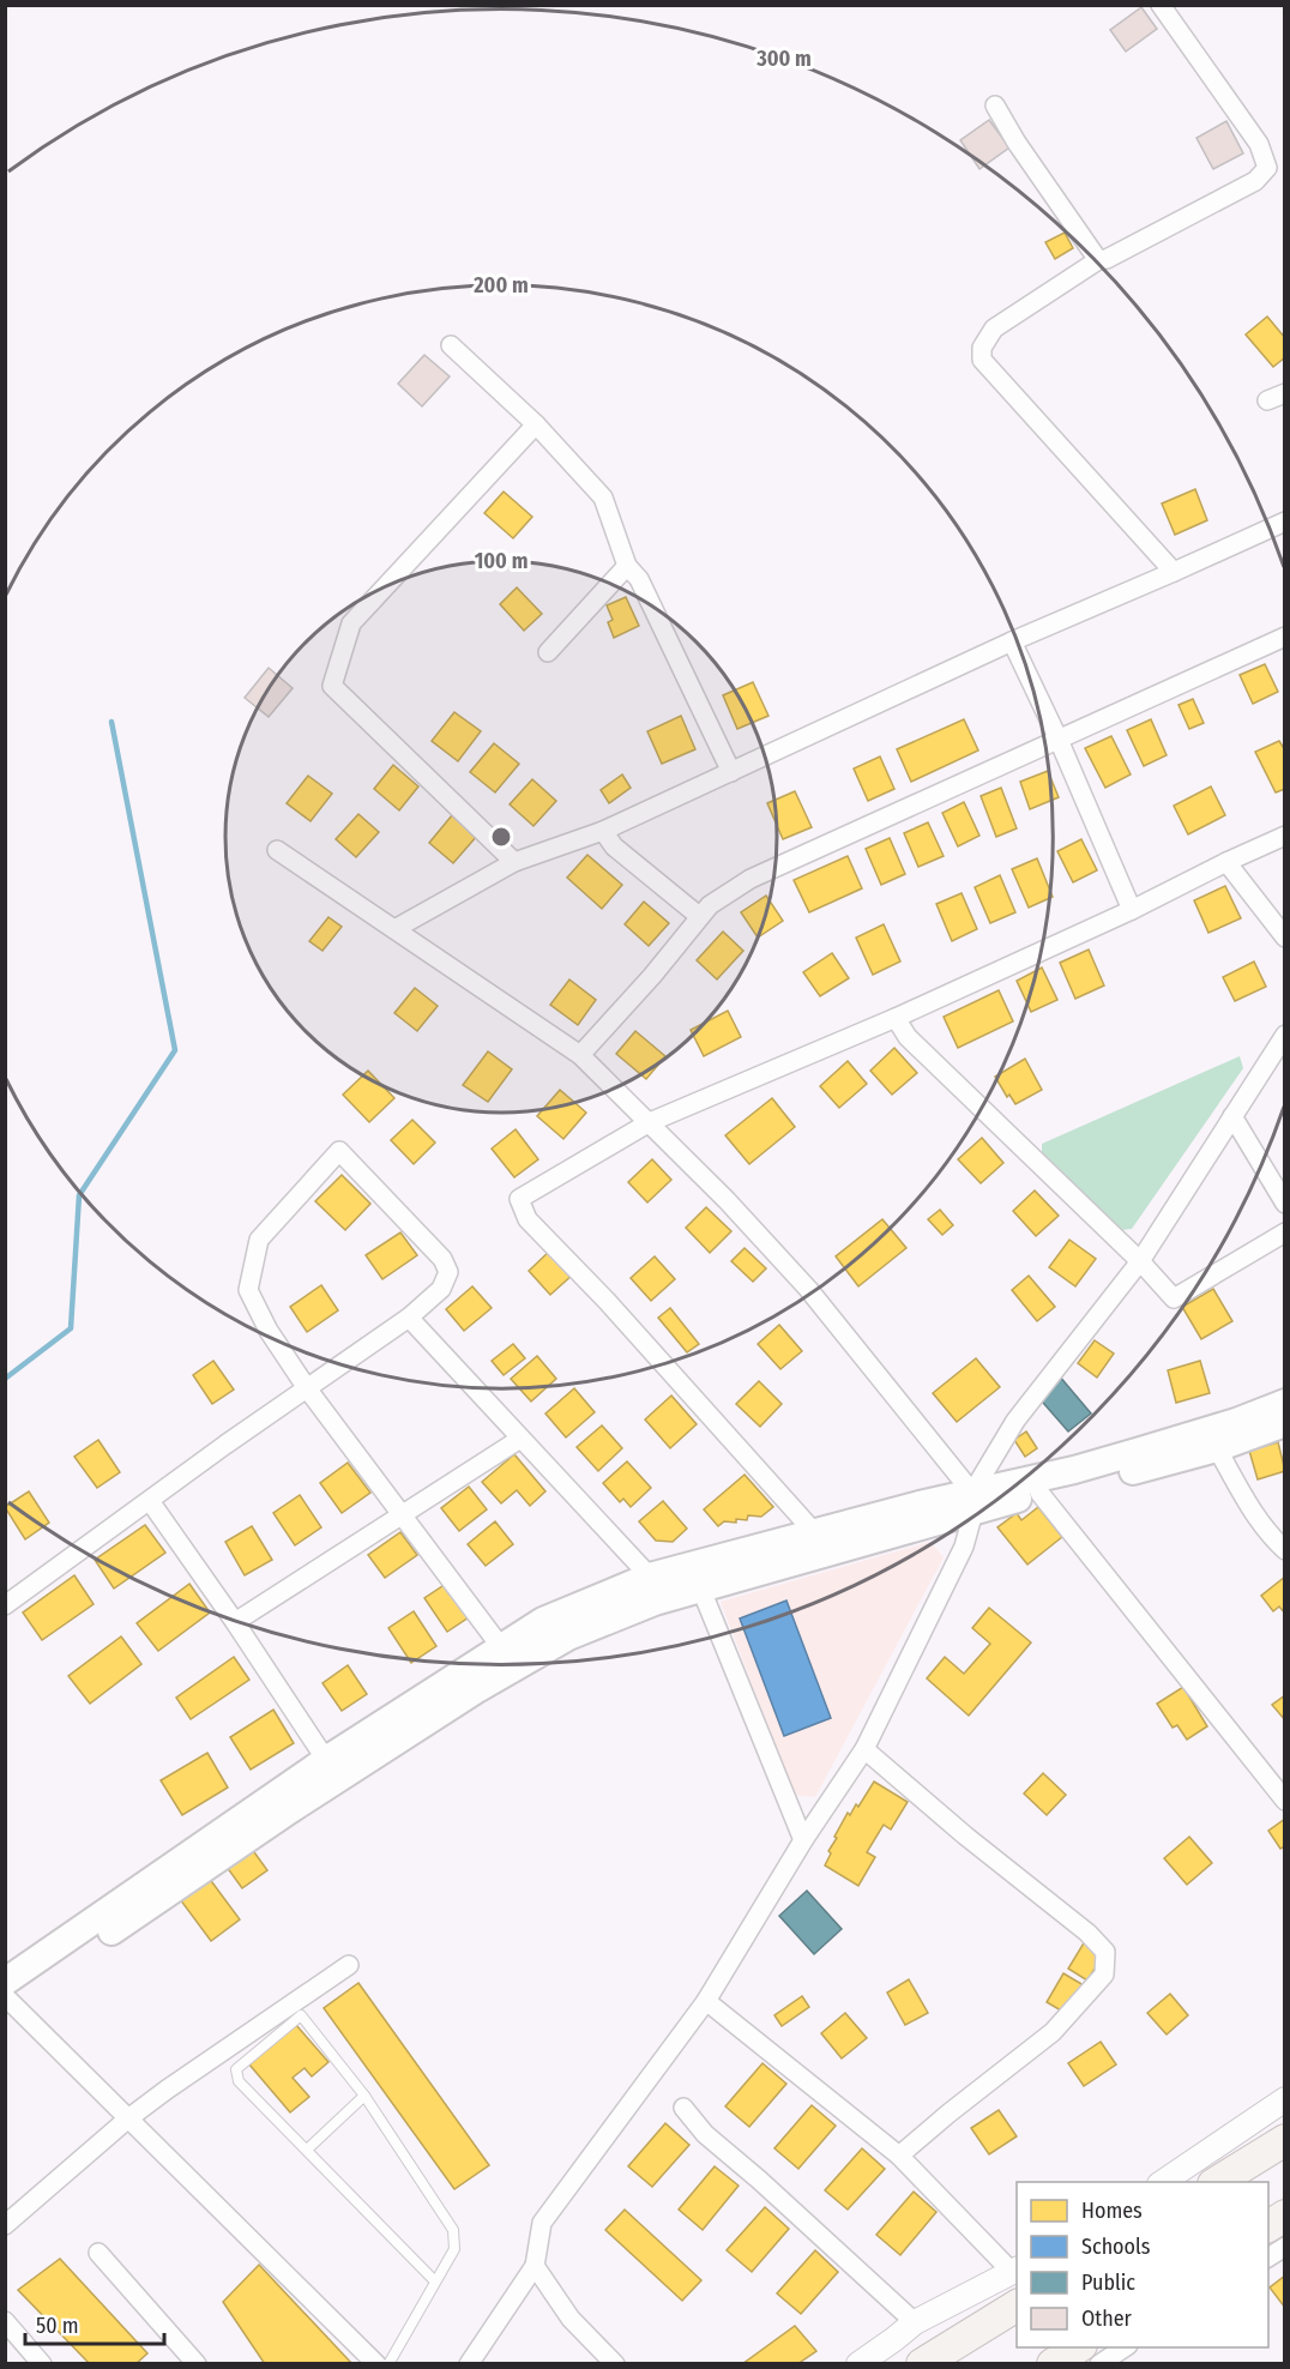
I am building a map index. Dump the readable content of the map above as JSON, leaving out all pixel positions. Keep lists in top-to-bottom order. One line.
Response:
{"legend":["Homes","Schools","Public","Other"],"scale_bar":"50 m","rings":["300 m","200 m","100 m"]}
